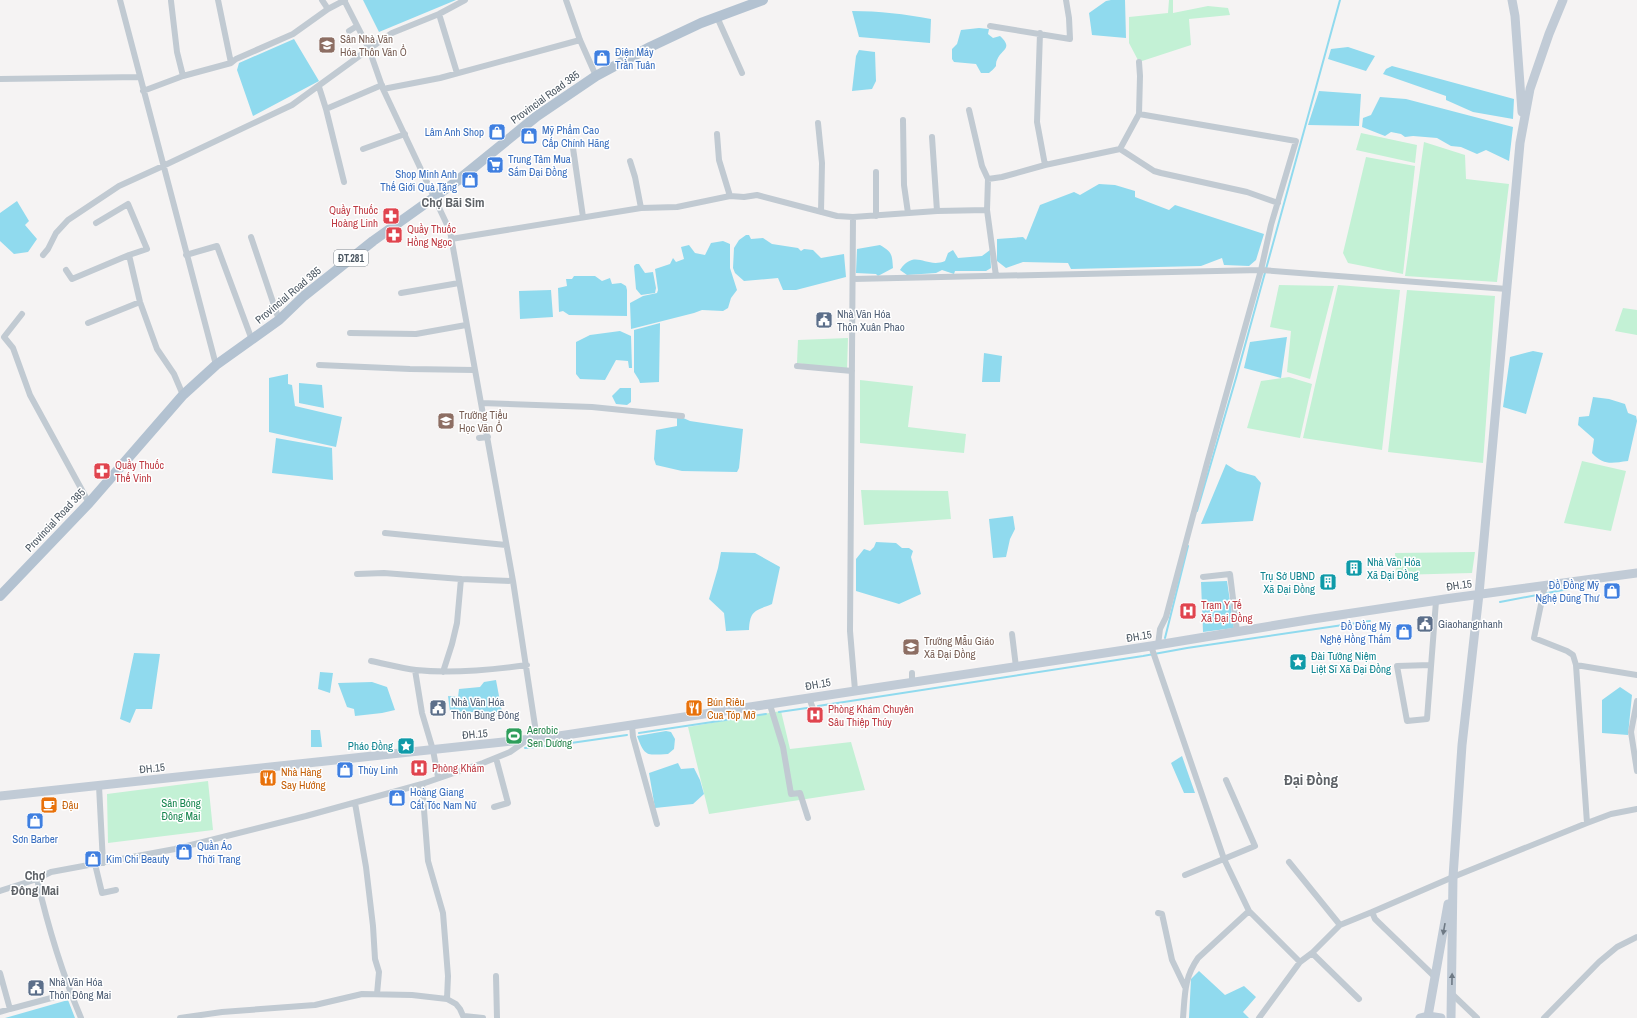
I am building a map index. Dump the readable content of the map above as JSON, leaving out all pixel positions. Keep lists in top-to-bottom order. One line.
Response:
{"streets":{"main road":["Provincial Road 385","ĐT.281","ĐH.15"]},"districts":["Chợ Bãi Sim","Đại Đồng","Chợ Đông Mai"],"parks":["Sân Bóng Đông Mai"],"places":{"school or university":["Sân Nhà Văn Hóa Thôn Văn Ổ","Trường Tiểu Học Văn Ổ","Trường Mẫu Giáo Xã Đại Đồng"],"shop":["Điện Máy Trần Tuân","Lâm Anh Shop","Mỹ Phẩm Cao Cấp Chính Hãng","Shop Minh Anh Thế Giới Quà Tặng","Đồ Đồng Mỹ Nghệ Dũng Thư","Đồ Đồng Mỹ Nghệ Hồng Thắm","Thùy Linh","Hoàng Giang Cắt Tóc Nam Nữ","Sơn Barber","Quần Áo Thời Trang","Kim Chi Beauty"],"supermarket":["Trung Tâm Mua Sắm Đại Đồng"],"pharmacy":["Quầy Thuốc Hoàng Linh","Quầy Thuốc Hồng Ngọc","Quầy Thuốc Thế Vinh"],"public building":["Nhà Văn Hóa Thôn Xuân Phao","Giaohangnhanh","Nhà Văn Hóa Thôn Bùng Đông","Nhà Văn Hóa Thôn Đông Mai"],"building":["Nhà Văn Hóa Xã Đại Đồng","Trụ Sở UBND Xã Đại Đồng"],"hospital":["Trạm Y Tế Xã Đại Đồng","Phòng Khám Chuyên Sâu Thiệp Thúy","Phòng Khám"],"place":["Đài Tưởng Niệm Liệt Sĩ Xã Đại Đồng","Pháo Đồng"],"restaurant":["Bún Riêu Cua Tóp Mỡ","Nhà Hàng Say Hướng"],"sports":["Aerobic Sen Dương"],"cafe":["Đậu"]}}
